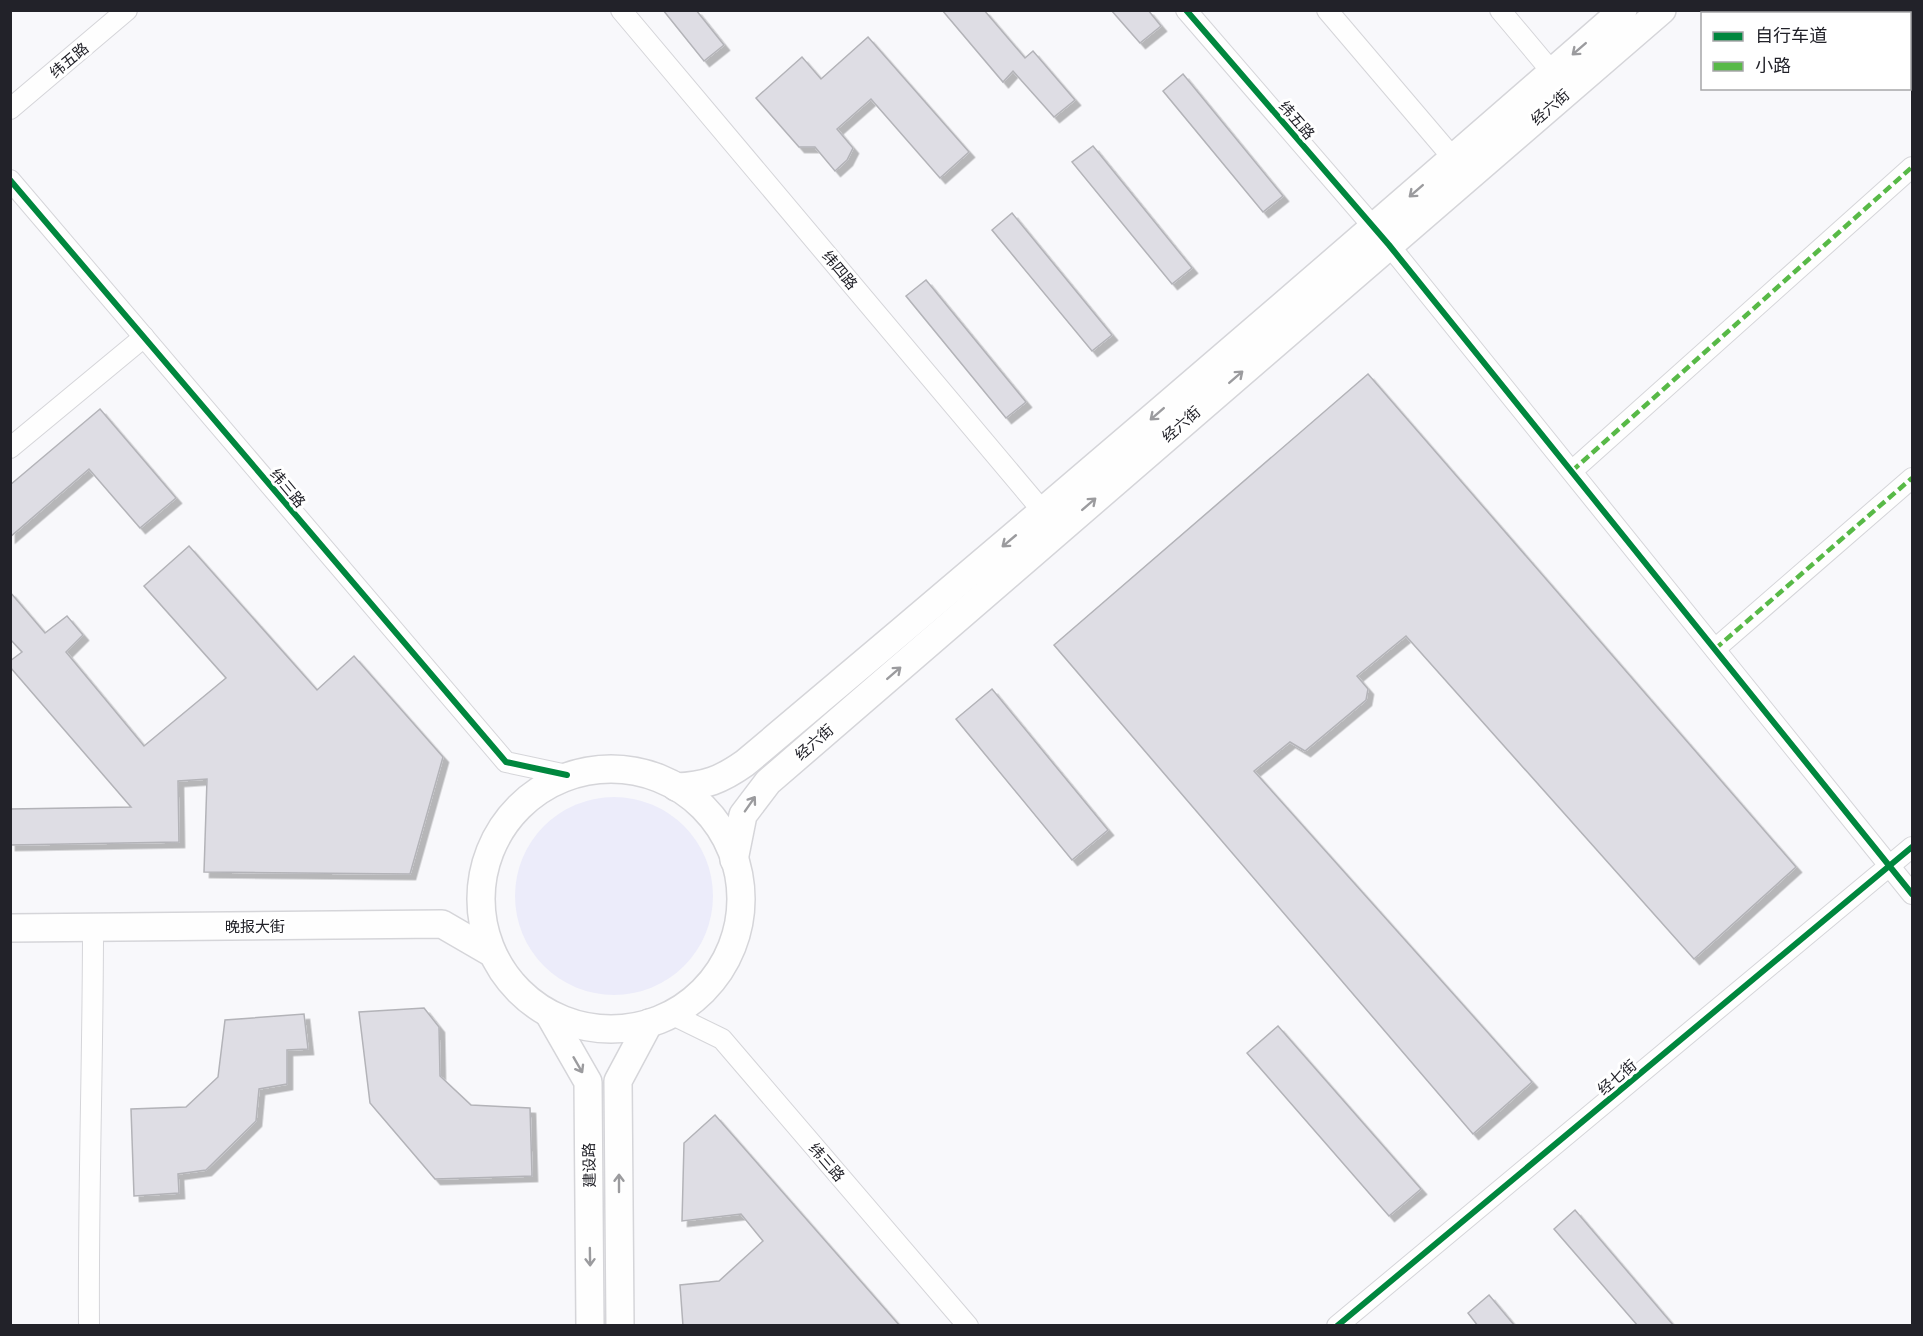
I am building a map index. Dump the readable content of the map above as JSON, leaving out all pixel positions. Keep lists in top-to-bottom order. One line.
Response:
{"streets":{"main road":["经六街","晚报大街","建设路"],"street":["纬五路","纬四路","纬三路","经七街"]},"crossings":[["纬五路","经六街"],["纬五路","经七街"],["经六街","纬四路"],["纬三路","建设路"]],"legend":["自行车道","小路"]}
